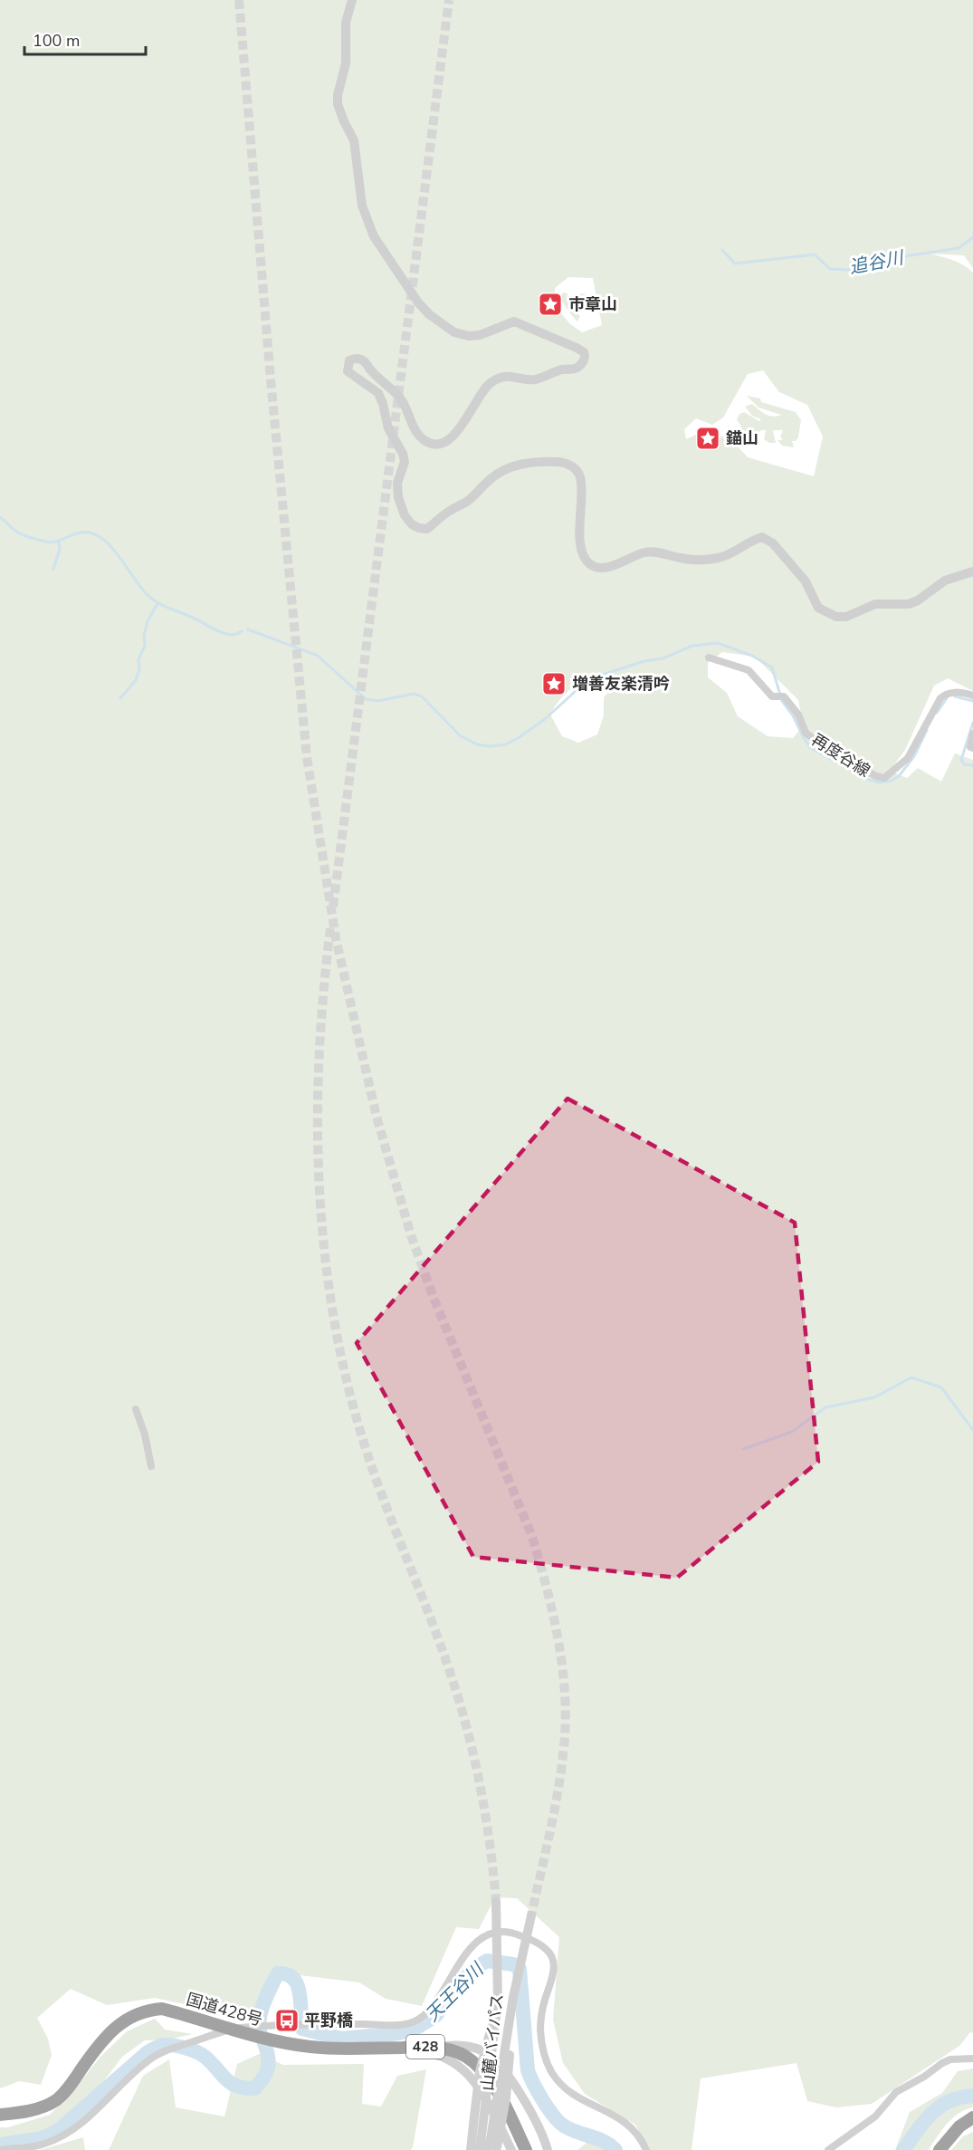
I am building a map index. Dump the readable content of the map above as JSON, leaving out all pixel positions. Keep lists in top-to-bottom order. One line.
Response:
{"streets":{"highway":["国道428号","428"],"street":["再度谷線","山麓バイパス"]},"water":["追谷川","天王谷川"],"places":{"place":["市章山","錨山","増善友楽清吟"],"bus stop":["平野橋"]},"scale_bar":"100 m"}
